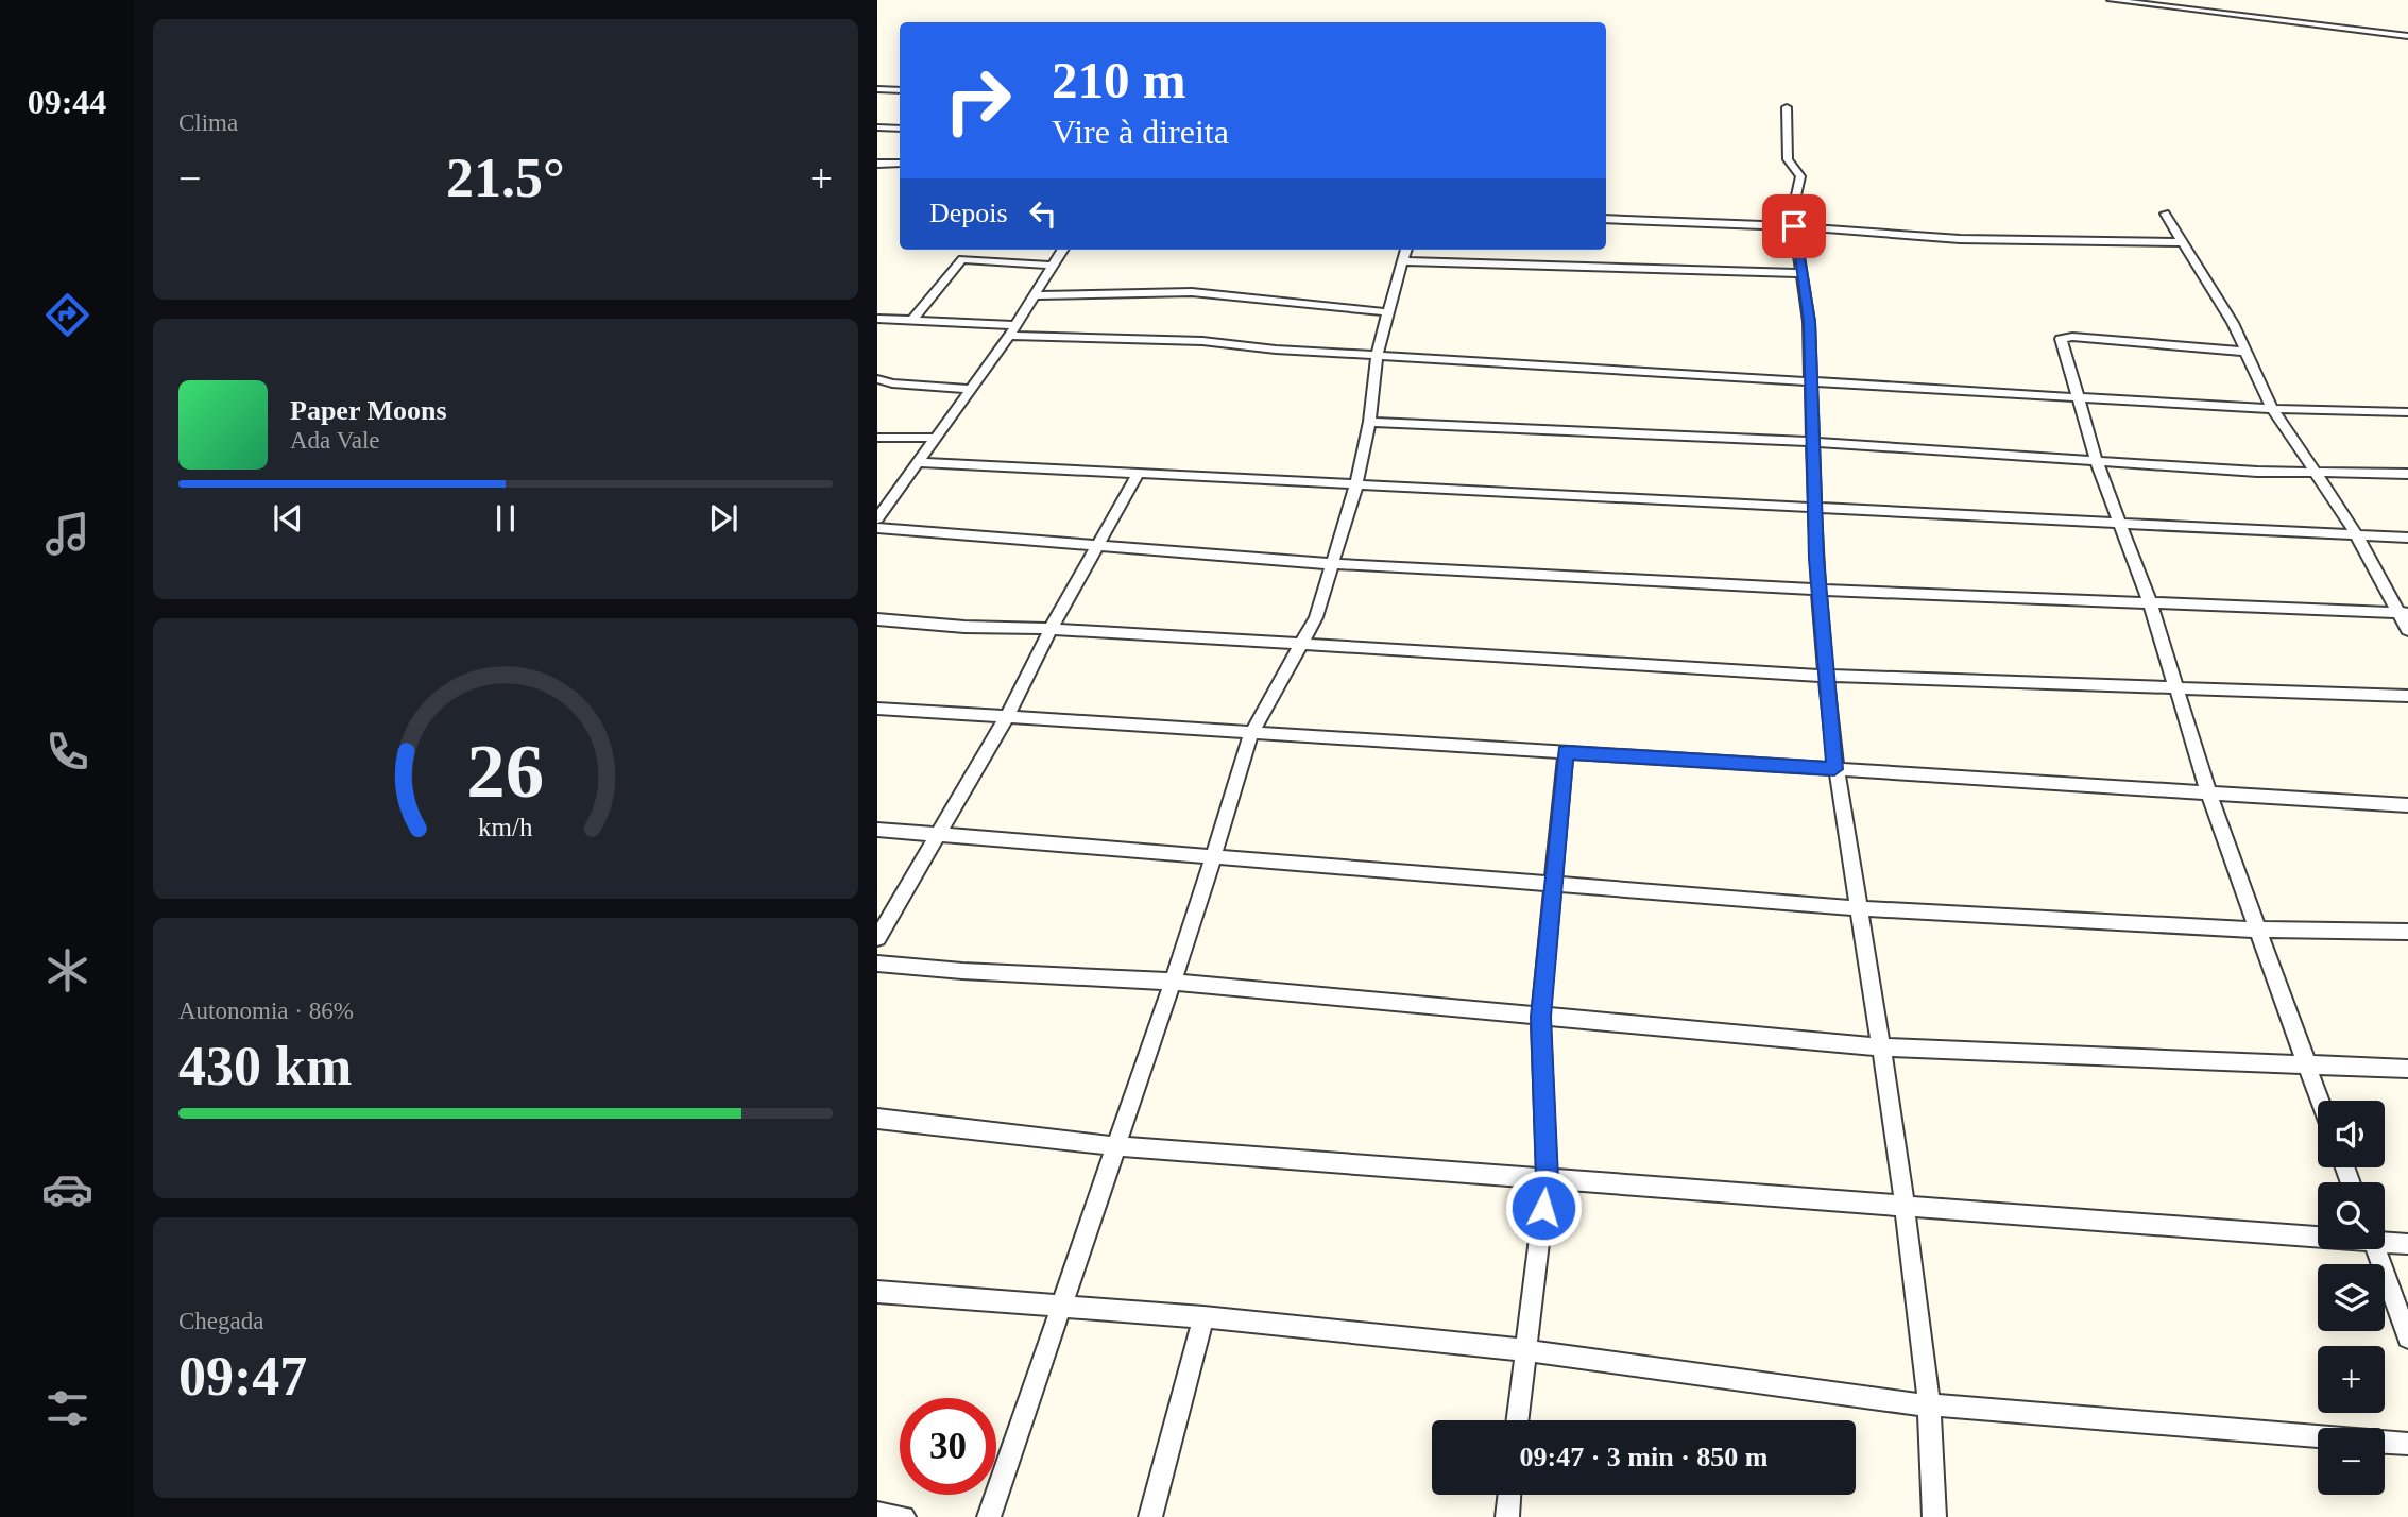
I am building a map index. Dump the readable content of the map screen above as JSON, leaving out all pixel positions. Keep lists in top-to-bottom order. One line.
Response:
{"page":{"tabs":"09:44","tile":["Clima",["Autonomia · 86%","430 km"],["Chegada","09:47"]],"turn":["210 m","Vire à direita"],"heat":["−","21.5°","+"],"then":"Depois","song":["Paper Moons","Ada Vale"],"map_buttons":["+","−"],"limit":"30","trip":"09:47 · 3 min · 850 m","gauge":["26","km/h"]}}
